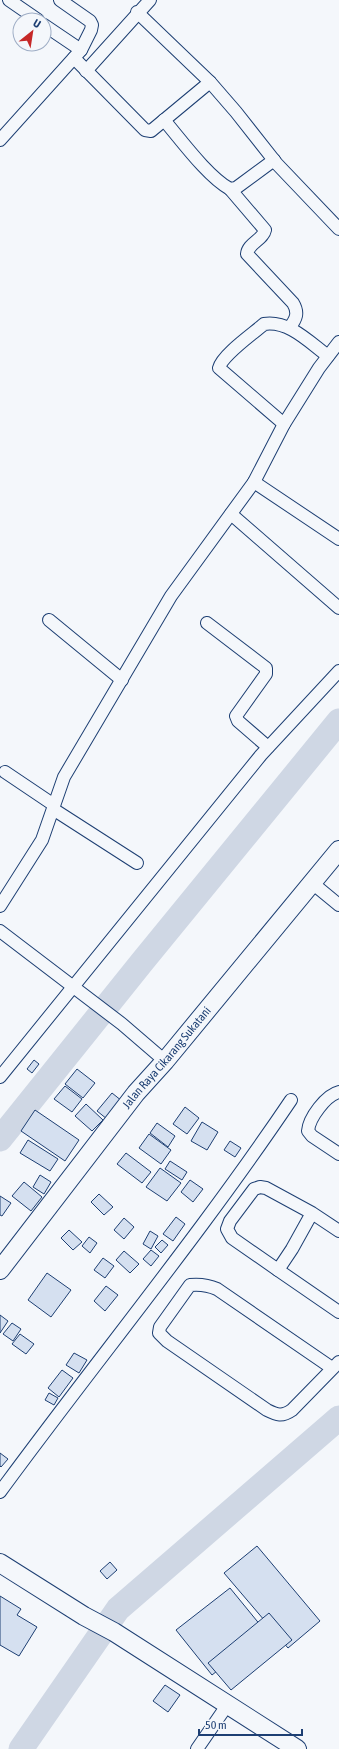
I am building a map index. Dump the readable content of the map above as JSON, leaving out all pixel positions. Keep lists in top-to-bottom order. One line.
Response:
{"streets":{"main road":["Jalan Raya Cikarang Sukatani"]},"scale_bar":"50 m","north":"top right"}
